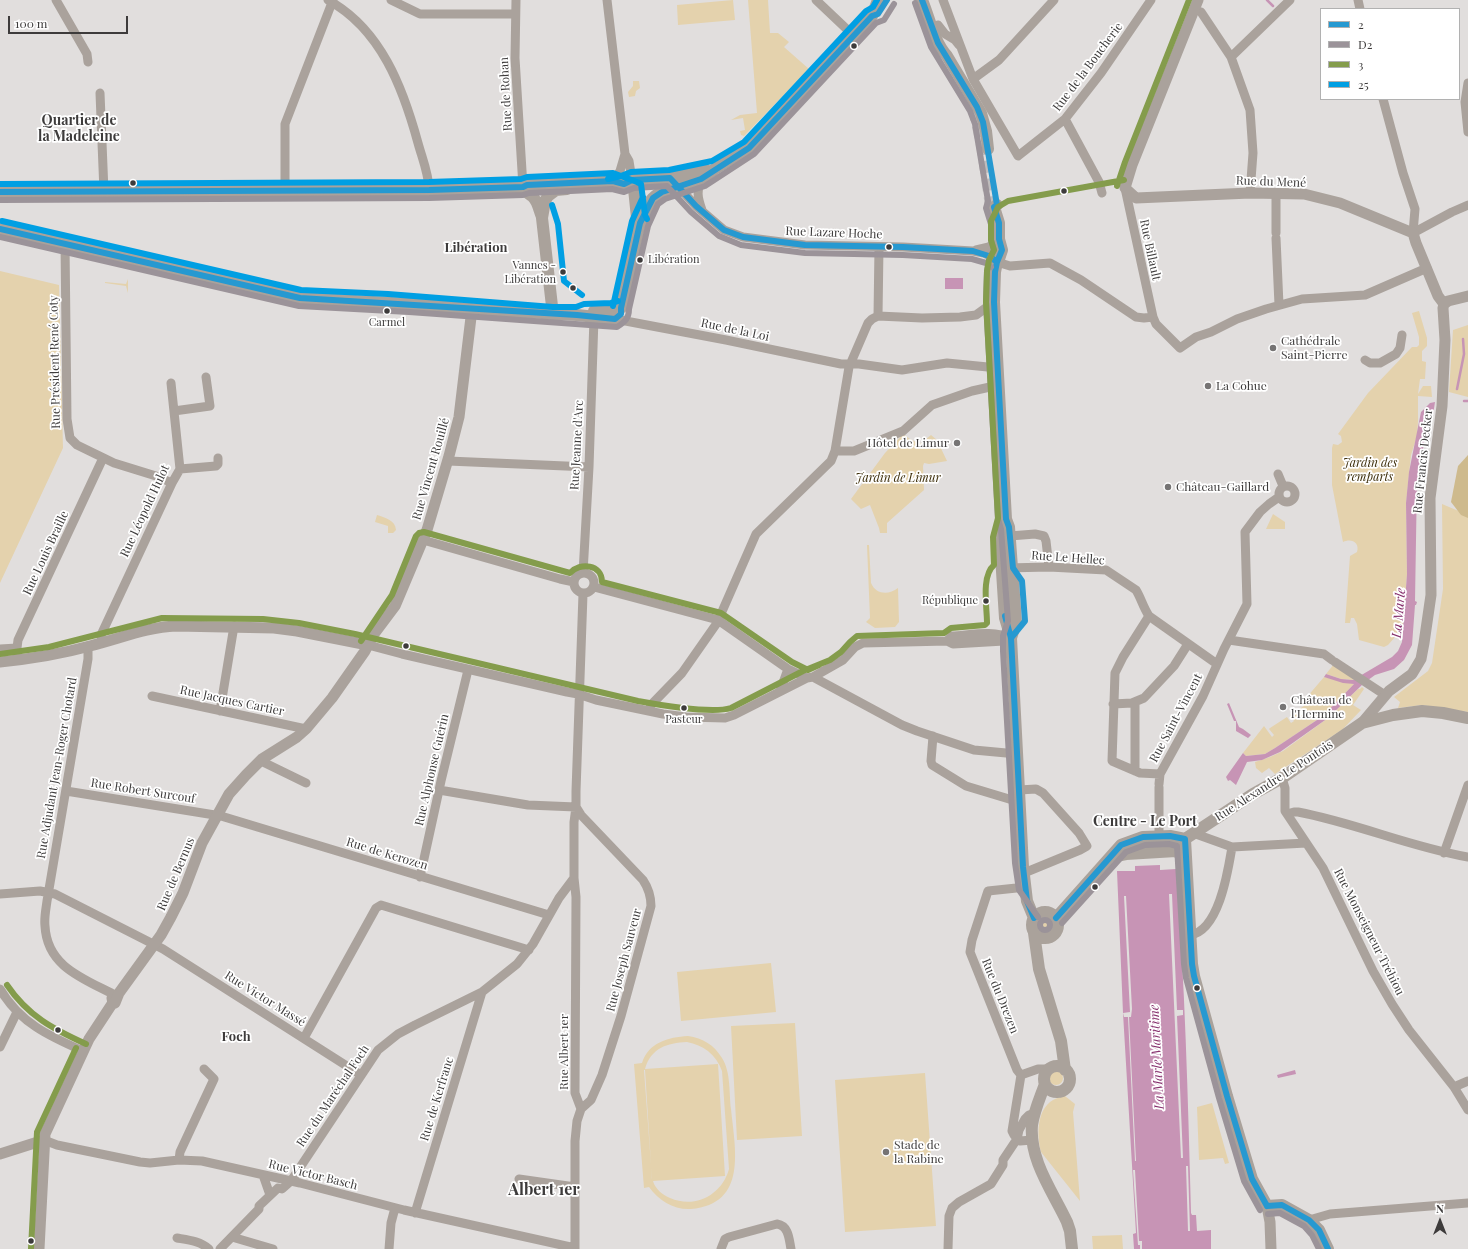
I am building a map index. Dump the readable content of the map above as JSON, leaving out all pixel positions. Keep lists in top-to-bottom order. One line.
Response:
{"streets":{"main road":["Rue Alexandre Le Pontois"],"street":["Rue de la Boucherie","Rue de Rohan","Rue du Mené","Rue Lazare Hoche","Rue Billault","Rue de la Loi","Rue Président René Coty","Rue Jeanne d'Arc","Rue Francis Decker","Rue Vincent Rouillé","Rue Léopold Hulot","Rue Louis Braille","Rue Le Hellec","Rue Jacques Cartier","Rue Saint-Vincent","Rue Adjudant Jean-Roger Chotard","Rue Alphonse Guérin","Rue Robert Surcouf","Rue de Kerozen","Rue de Bernus","Rue Monseigneur Tréhiou","Rue Joseph Sauveur","Rue du Drezen","Rue Victor Massé","Rue Albert 1er","Rue du Maréchal Foch","Rue de Kerfranc","Rue Victor Basch"]},"crossings":[["Rue du Mené","Rue Billault"],["Rue du Mené","Rue Francis Decker"],["Rue Lazare Hoche","Rue Billault"],["Rue Président René Coty","Rue Léopold Hulot"],["Rue Président René Coty","Rue Louis Braille"],["Rue Francis Decker","Rue Alexandre Le Pontois"],["Rue Vincent Rouillé","Rue de Bernus"],["Rue Jacques Cartier","Rue de Bernus"],["Rue Adjudant Jean-Roger Chotard","Rue Robert Surcouf"],["Rue Adjudant Jean-Roger Chotard","Rue de Bernus"],["Rue Adjudant Jean-Roger Chotard","Rue Victor Massé"],["Rue Alphonse Guérin","Rue de Kerozen"],["Rue Alexandre Le Pontois","Rue Monseigneur Tréhiou"],["Rue Robert Surcouf","Rue de Kerozen"],["Rue Robert Surcouf","Rue de Bernus"],["Rue de Kerozen","Rue de Bernus"],["Rue de Kerozen","Rue du Maréchal Foch"],["Rue de Bernus","Rue Victor Massé"],["Rue de Bernus","Rue Victor Basch"],["Rue Joseph Sauveur","Rue Albert 1er"],["Rue Victor Massé","Rue du Maréchal Foch"],["Rue Albert 1er","Rue du Maréchal Foch"],["Rue du Maréchal Foch","Rue de Kerfranc"],["Rue du Maréchal Foch","Rue Victor Basch"],["Rue de Kerfranc","Rue Victor Basch"]],"districts":["Quartier de la Madeleine","Libération","Centre - Le Port","Foch","Albert 1er"],"water":["La Marle","La Marle Maritime"],"parks":["Jardin des remparts","Jardin de Limur"],"places":["Libération","Vannes - Libération","Carmel","Cathédrale Saint-Pierre","La Cohue","Hôtel de Limur","Château-Gaillard","République","Château de l'Hermine","Pasteur","Stade de la Rabine"],"lines":["transit line 2","transit line 3","transit line 25","transit line D2"],"legend":["2","D2","3","25"],"scale_bar":"100 m","north":"top"}
